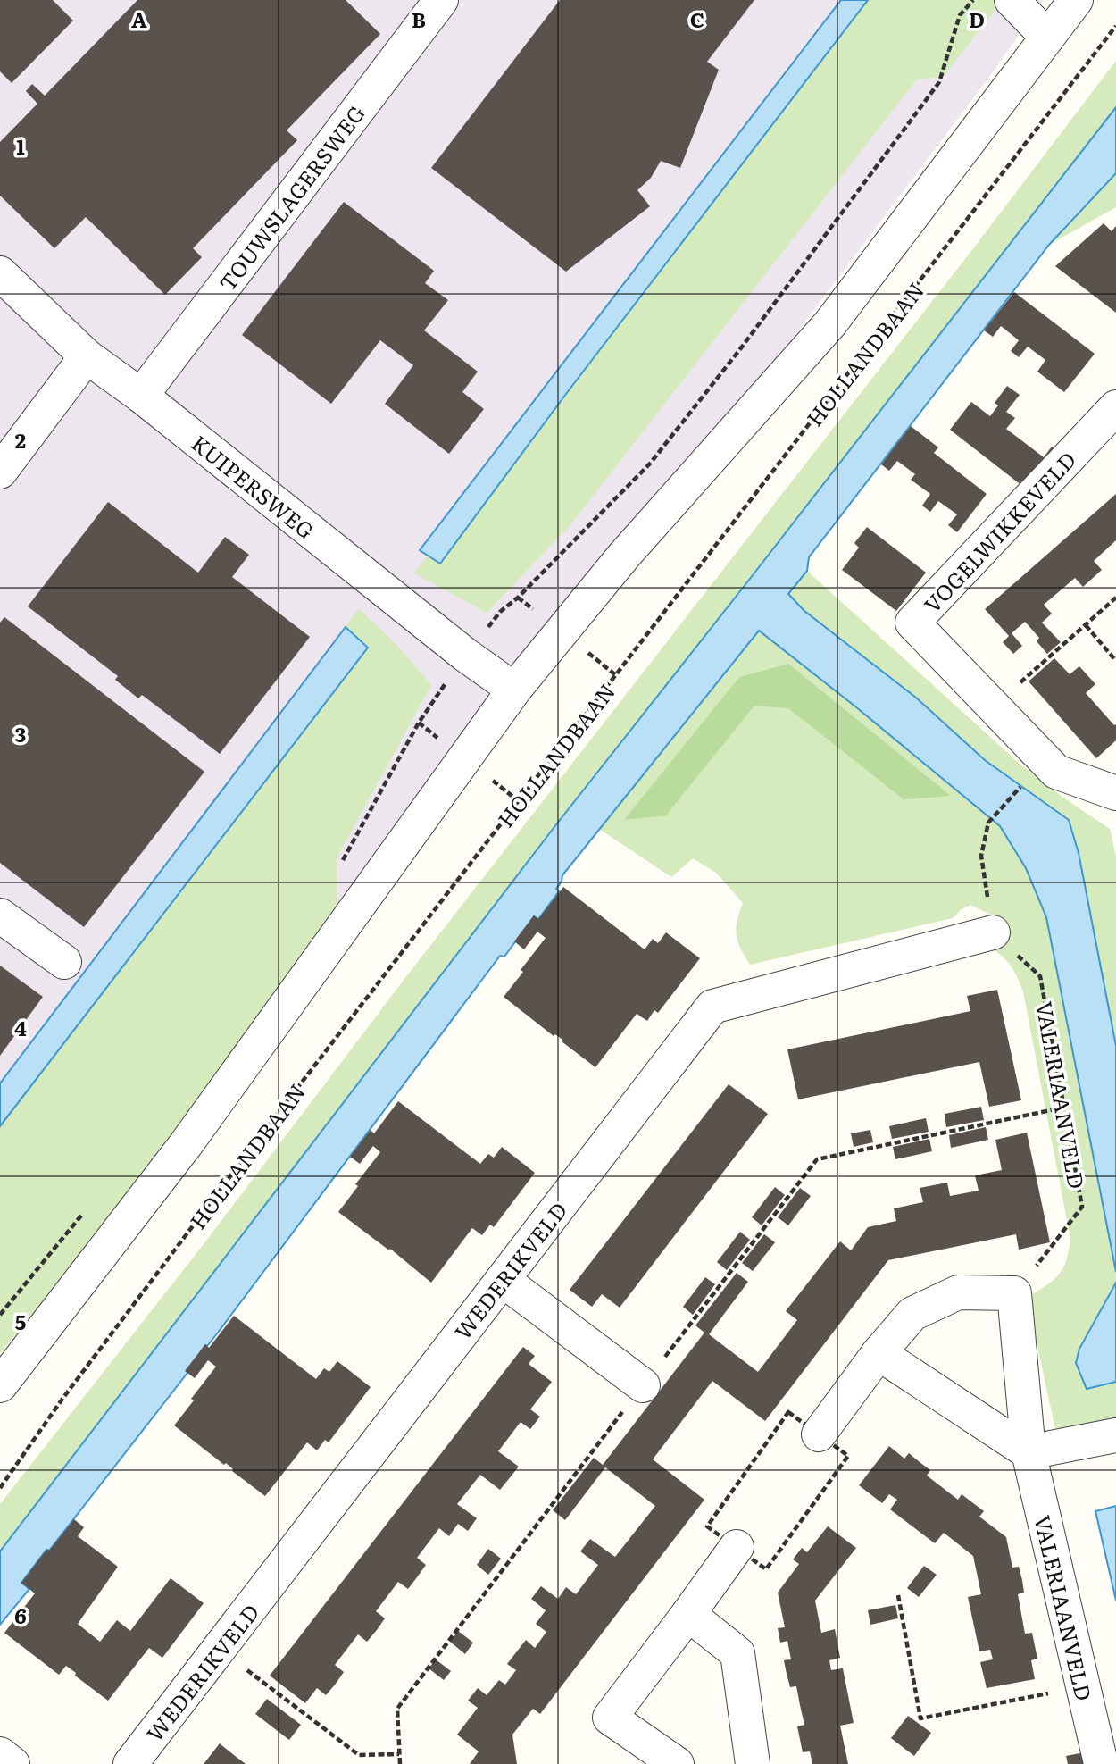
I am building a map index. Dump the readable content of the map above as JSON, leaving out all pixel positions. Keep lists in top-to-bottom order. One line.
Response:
{"streets":{"street":["TOUWSLAGERSWEG","HOLLANDBAAN","KUIPERSWEG","VOGELWIKKEVELD","VALERIAANVELD","WEDERIKVELD"]},"crossings":[["TOUWSLAGERSWEG","KUIPERSWEG"],["HOLLANDBAAN","KUIPERSWEG"],["VALERIAANVELD","WEDERIKVELD"]],"grid":{"columns":["A","B","C","D"],"rows":["1","2","3","4","5","6"]}}
